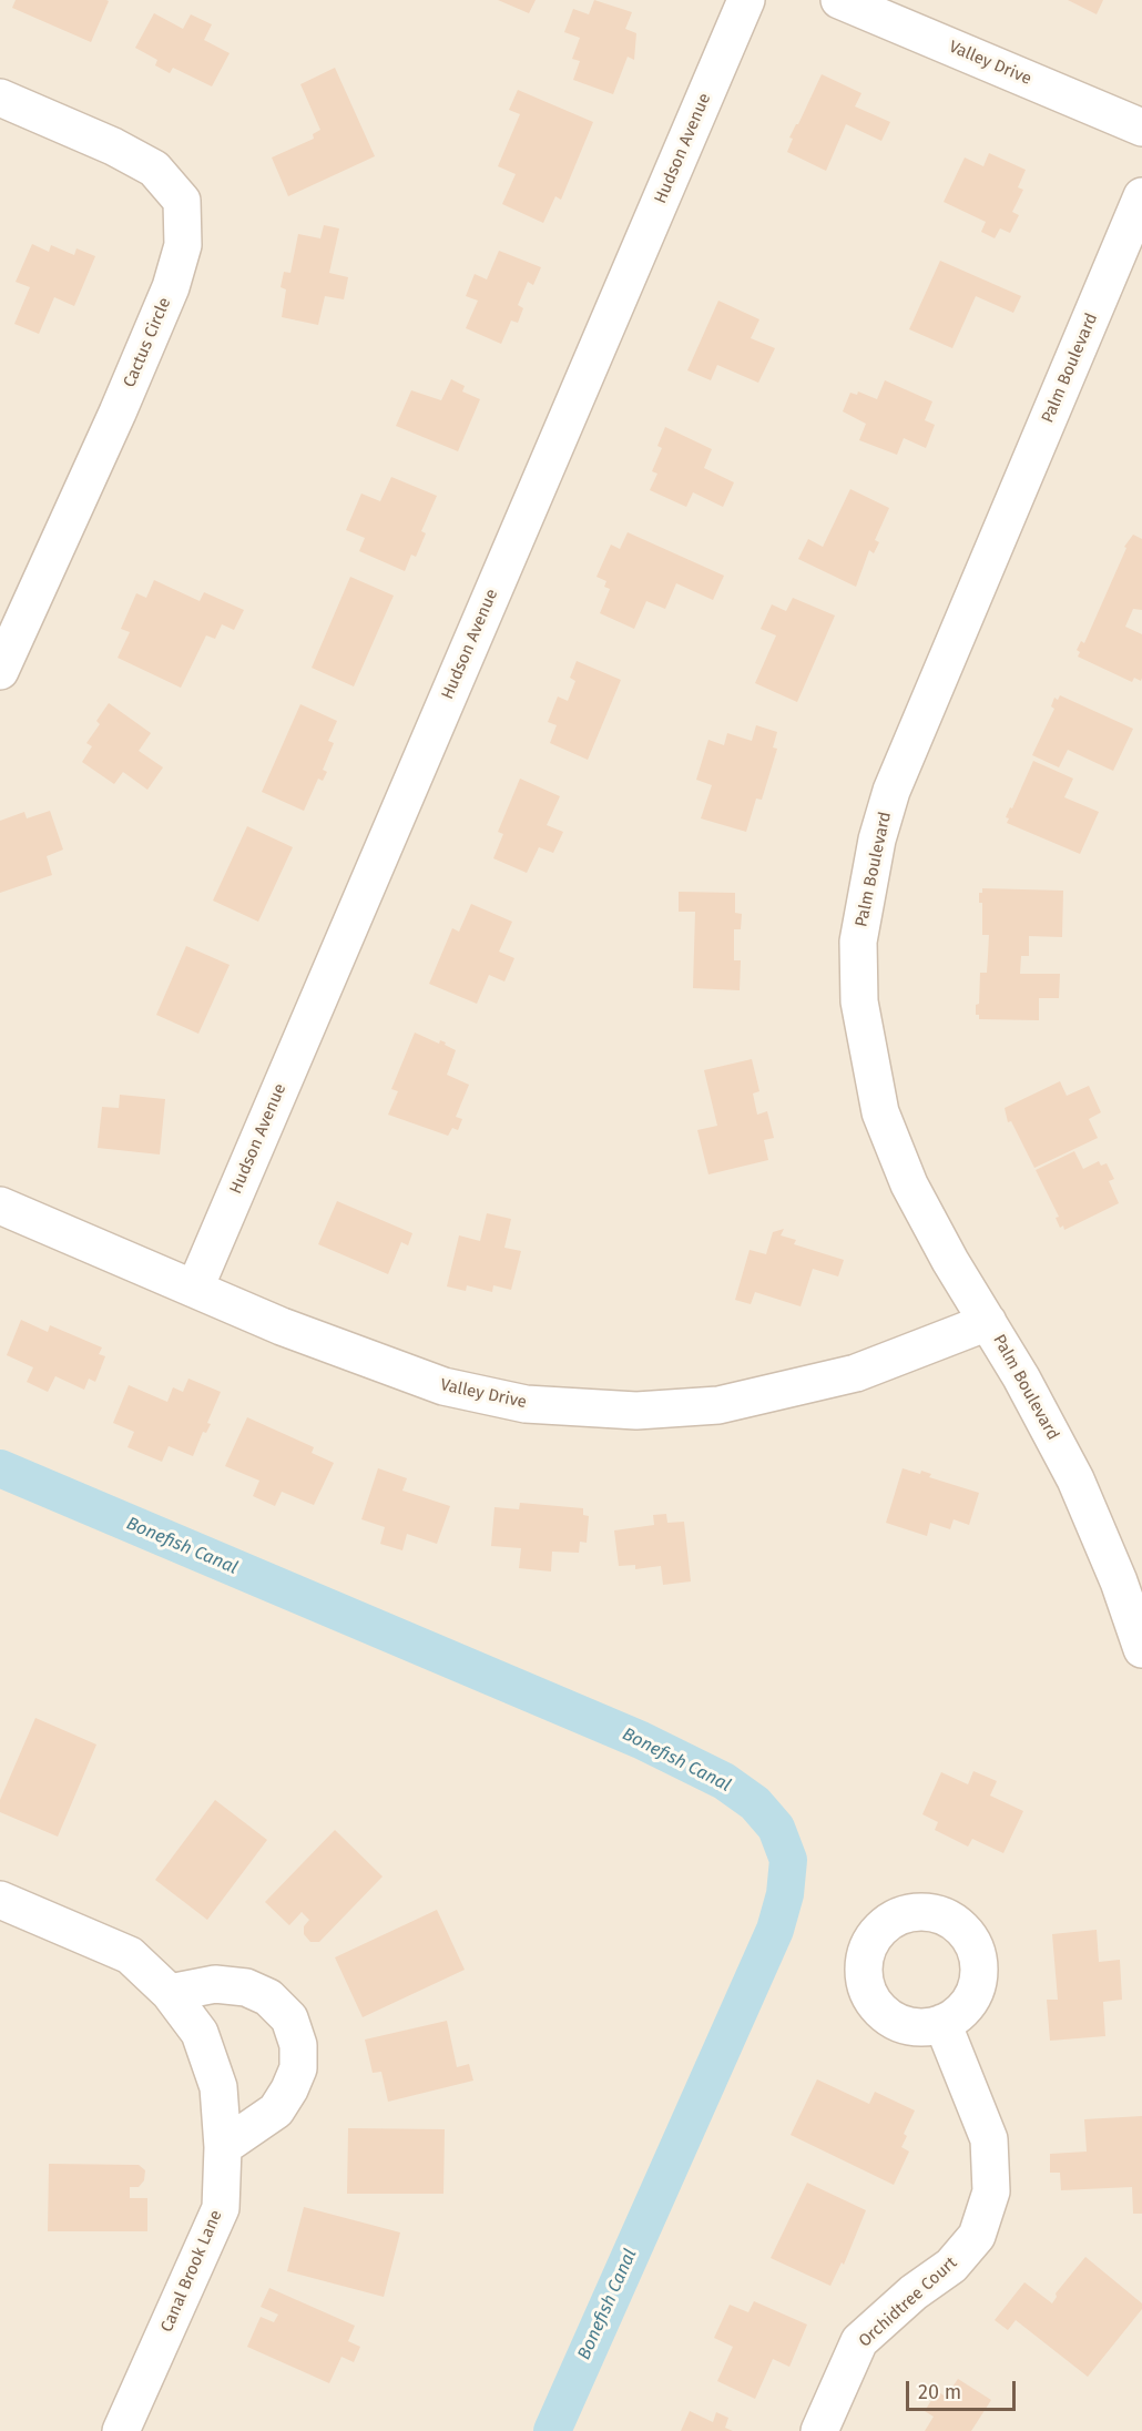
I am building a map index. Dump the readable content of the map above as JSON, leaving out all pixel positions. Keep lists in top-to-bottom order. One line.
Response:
{"streets":{"street":["Valley Drive","Hudson Avenue","Cactus Circle","Palm Boulevard","Canal Brook Lane","Orchidtree Court"]},"crossings":[["Valley Drive","Hudson Avenue"],["Valley Drive","Palm Boulevard"]],"water":["Bonefish Canal"],"scale_bar":"20 m"}
